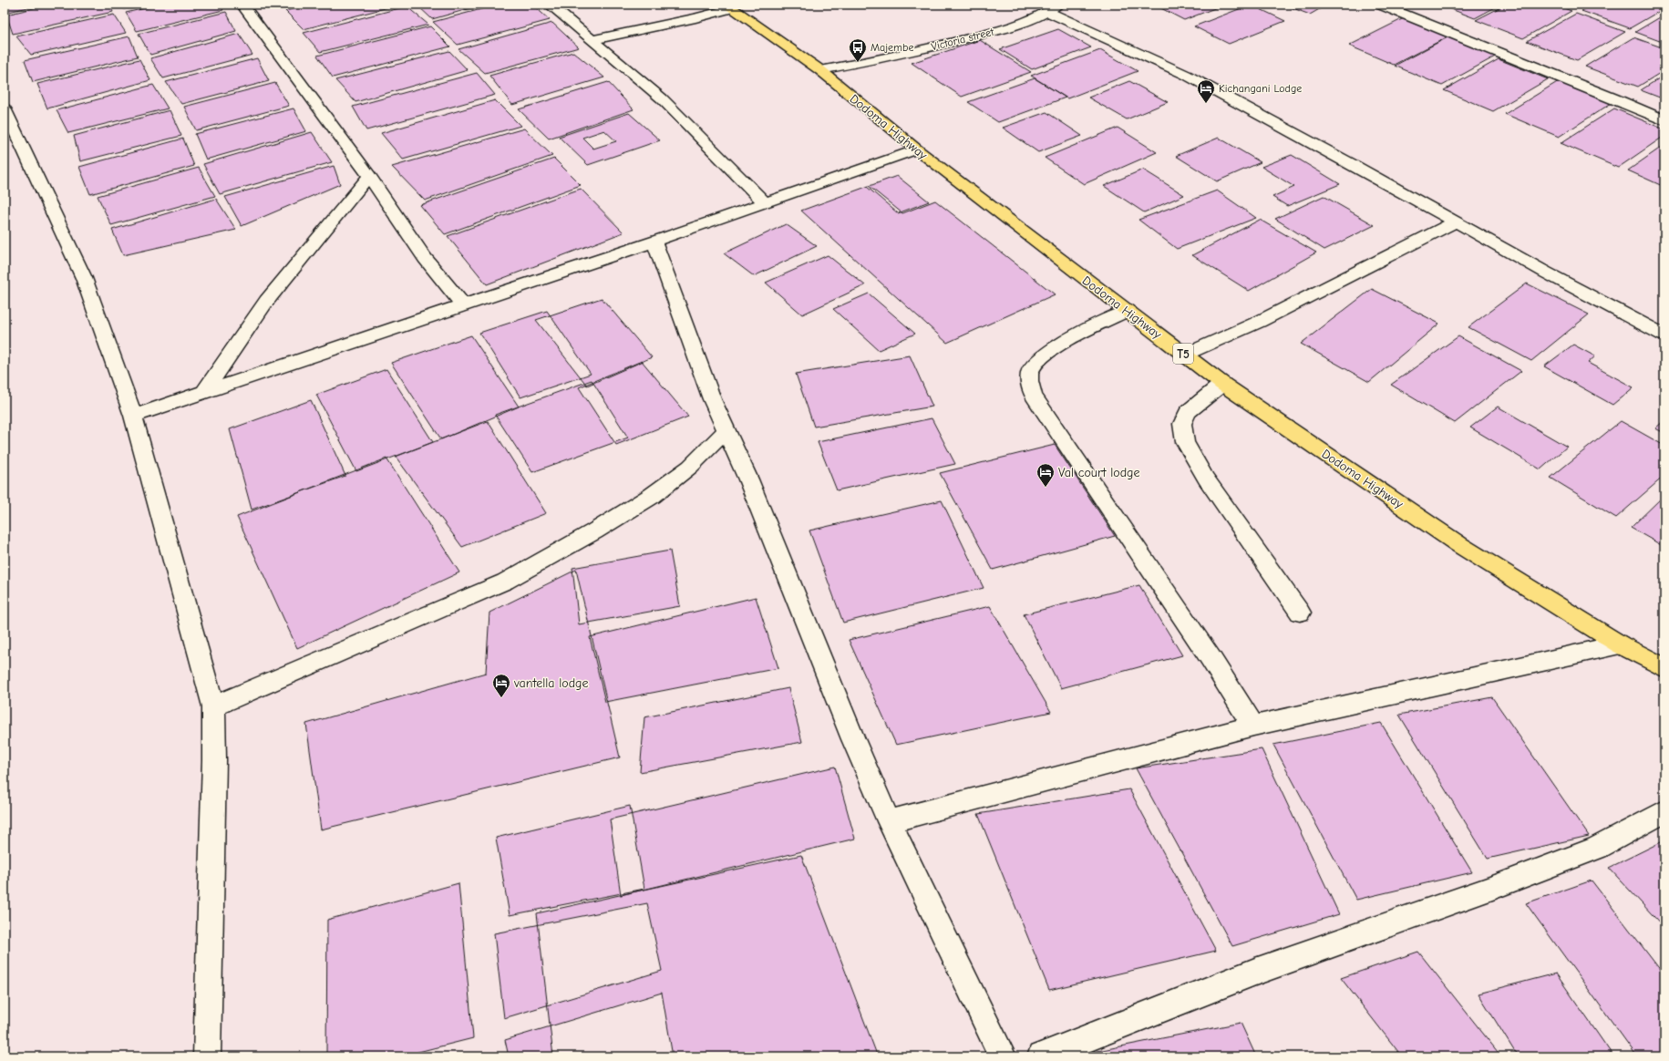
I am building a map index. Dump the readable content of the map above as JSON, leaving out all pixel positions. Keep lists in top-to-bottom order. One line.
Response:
{"streets":{"highway":["Dodoma Highway","T5"],"street":["Victoria street"]},"crossings":[["Victoria street","Dodoma Highway"]],"places":{"bus stop":["Majembe"],"hotel":["Kichangani Lodge","Val court lodge","vantella lodge"]}}
